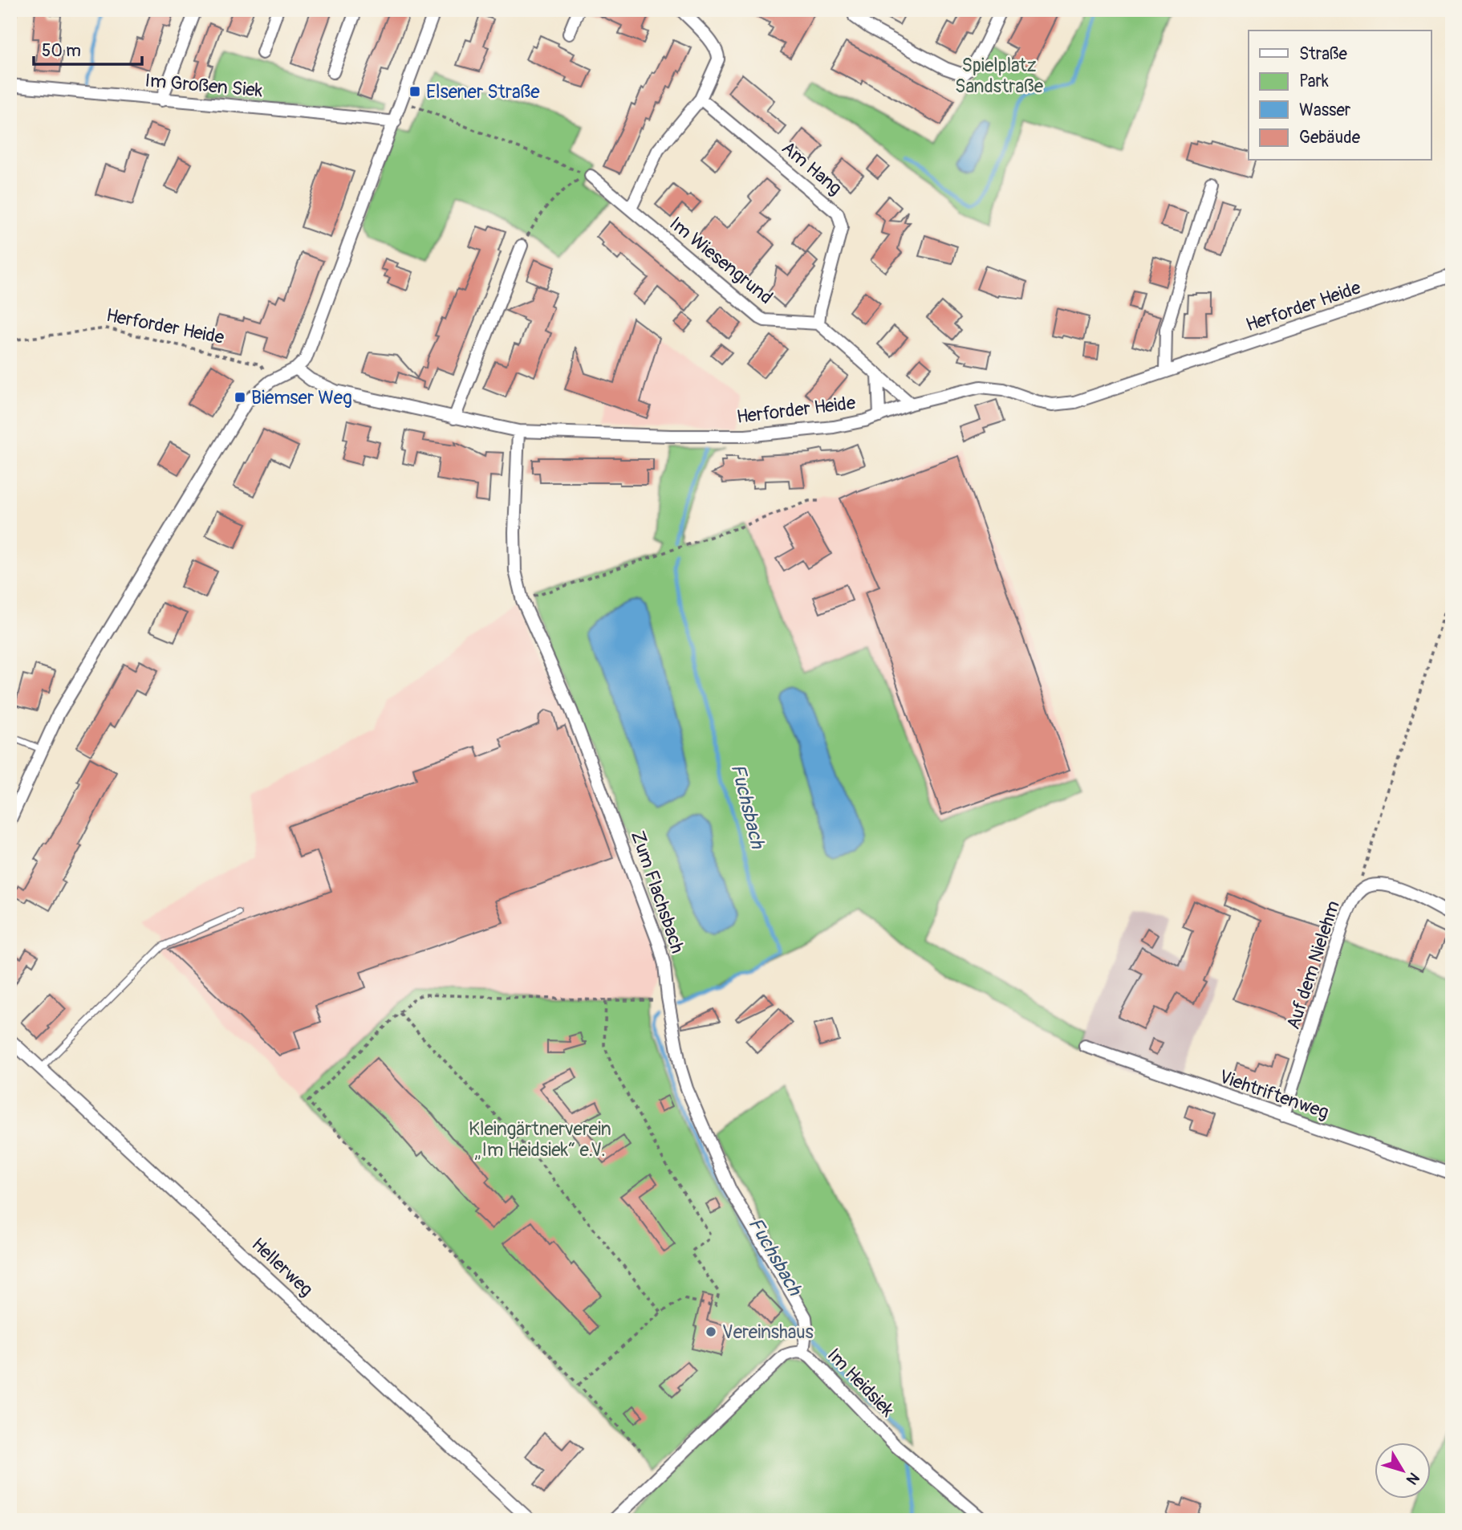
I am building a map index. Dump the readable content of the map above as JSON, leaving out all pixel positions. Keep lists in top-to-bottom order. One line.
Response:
{"streets":{"street":["Im Großen Siek","Am Hang","Im Wiesengrund","Herforder Heide","Zum Flachsbach","Auf dem Nielehm","Viehtriftenweg","Hellerweg","Im Heidsiek"]},"crossings":[["Am Hang","Im Wiesengrund"],["Herforder Heide","Zum Flachsbach"],["Zum Flachsbach","Im Heidsiek"],["Auf dem Nielehm","Viehtriftenweg"]],"water":["Fuchsbach"],"parks":["Spielplatz Sandstraße","Kleingärtnerverein „Im Heidsiek“ e.V."],"places":{"transit":["Elsener Straße","Biemser Weg"],"other":["Vereinshaus"]},"legend":["Straße","Park","Wasser","Gebäude"],"scale_bar":"50 m","north":"bottom right"}
